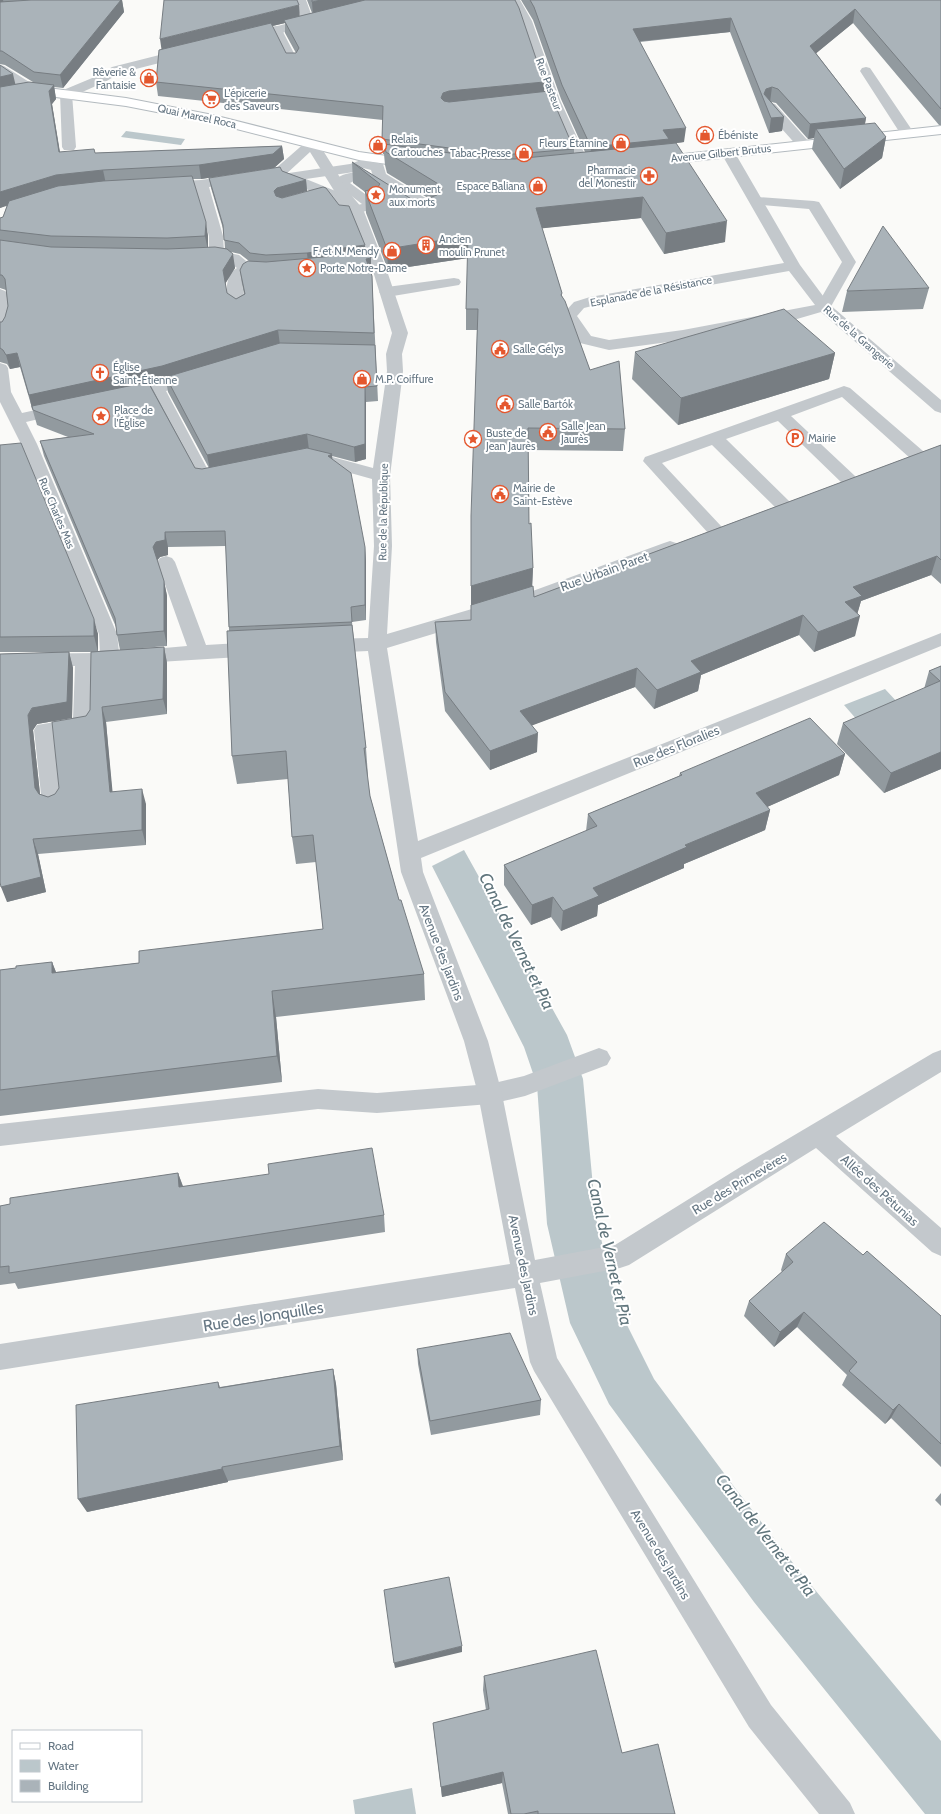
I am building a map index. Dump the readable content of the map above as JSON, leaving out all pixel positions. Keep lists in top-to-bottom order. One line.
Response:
{"streets":{"main road":["Quai Marcel Roca","Avenue Gilbert Brutus"],"street":["Rue Pasteur","Esplanade de la Résistance","Rue de la Grangerie","Rue de la République","Rue Charles Mas","Rue Urbain Paret","Rue des Floralies","Avenue des Jardins","Rue des Primevères","Allée des Pétunias","Rue des Jonquilles"]},"crossings":[["Avenue Gilbert Brutus","Rue de la Grangerie"],["Esplanade de la Résistance","Rue de la Grangerie"],["Rue de la République","Rue Urbain Paret"],["Rue de la République","Avenue des Jardins"],["Rue Urbain Paret","Avenue des Jardins"],["Rue des Floralies","Avenue des Jardins"],["Avenue des Jardins","Rue des Primevères"],["Avenue des Jardins","Rue des Jonquilles"],["Rue des Primevères","Allée des Pétunias"],["Rue des Primevères","Rue des Jonquilles"]],"water":["Canal de Vernet et Pia"],"places":{"shop":["Rêverie & Fantaisie","Ébéniste","Fleurs Étamine","Relais Cartouches","Tabac-Presse","Espace Baliana","F. et N. Mendy","M.P. Coiffure"],"supermarket":["L'épicerie des Saveurs"],"pharmacy":["Pharmacie del Monestir"],"place":["Monument aux morts","Porte Notre-Dame","Place de l'Église","Buste de Jean Jaurès"],"building":["Ancien moulin Prunet"],"public building":["Salle Gélys","Salle Bartók","Salle Jean Jaurès","Mairie de Saint-Estève"],"church":["Église Saint-Étienne"],"parking":["Mairie"]},"legend":["Road","Water","Building"]}
